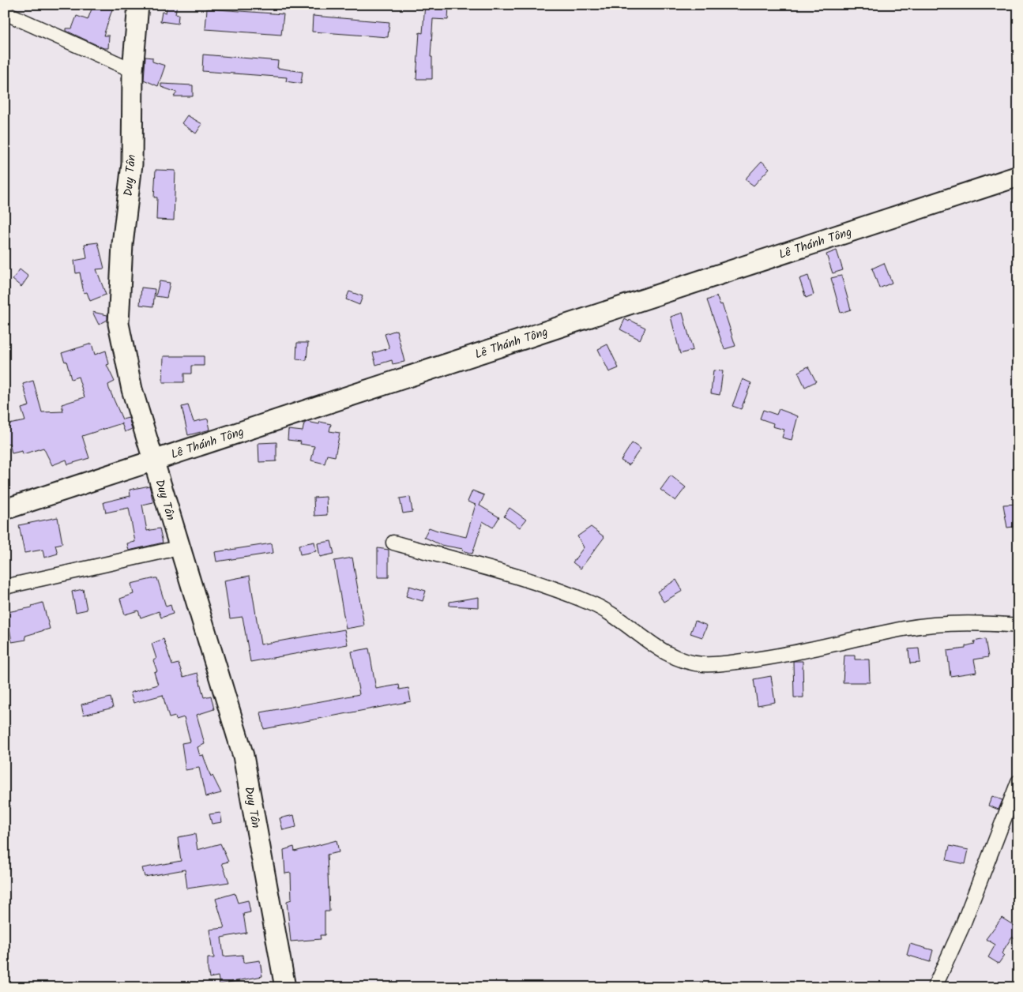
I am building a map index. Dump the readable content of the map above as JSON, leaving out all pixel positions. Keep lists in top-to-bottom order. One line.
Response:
{"streets":{"street":["Duy Tân","Lê Thánh Tông"]},"crossings":[["Duy Tân","Lê Thánh Tông"]]}
